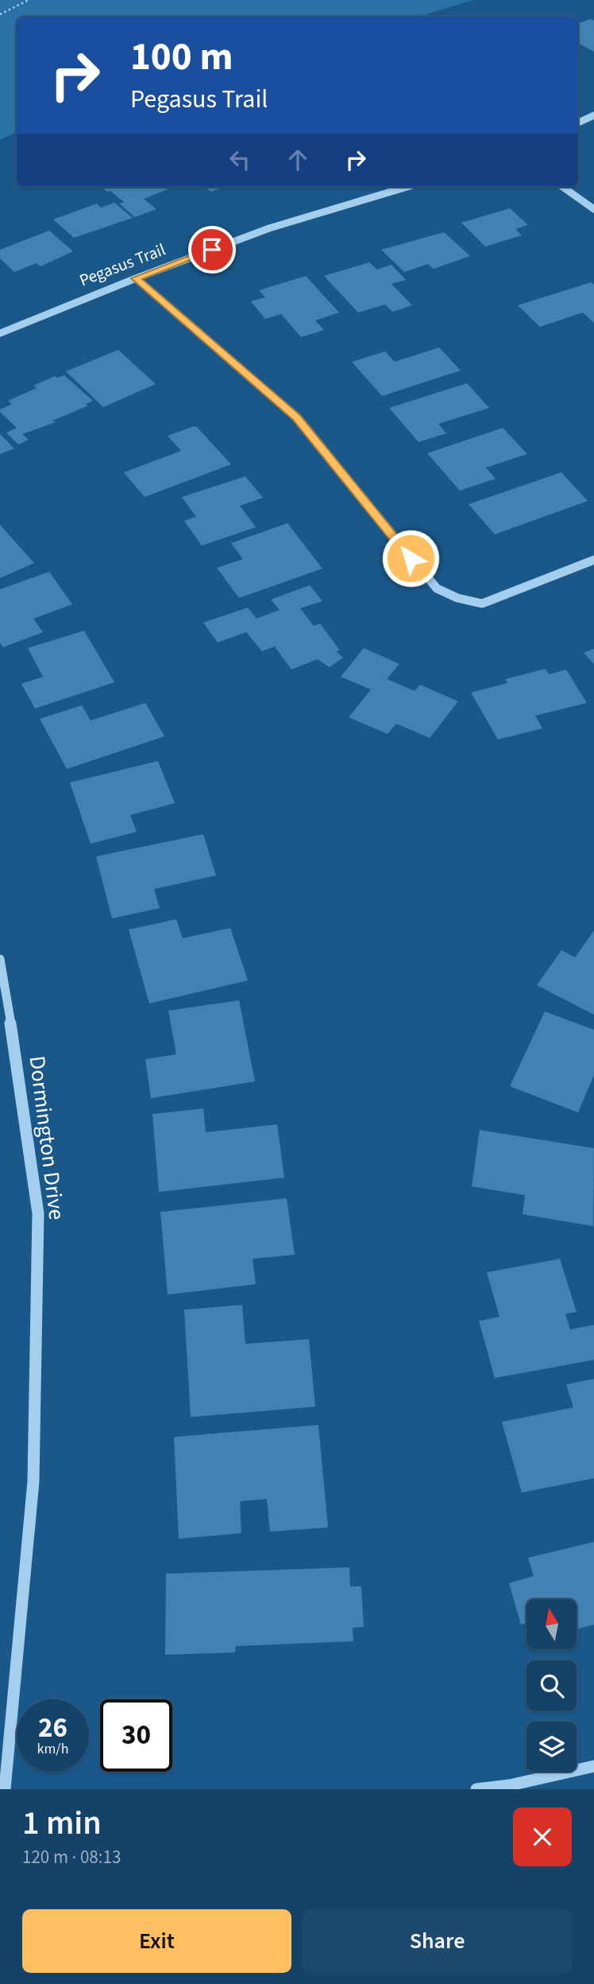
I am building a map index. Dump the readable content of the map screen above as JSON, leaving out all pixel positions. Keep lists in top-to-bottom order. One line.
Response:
{"streets":{"street":["Pegasus Trail","Dormington Drive"]},"north":"top","page":{"turn":["100 m","Pegasus Trail"],"speed":"26 km/h","limit":"30","heading":["1 min","120 m · 08:13"],"buttons":["Exit","Share"]}}
